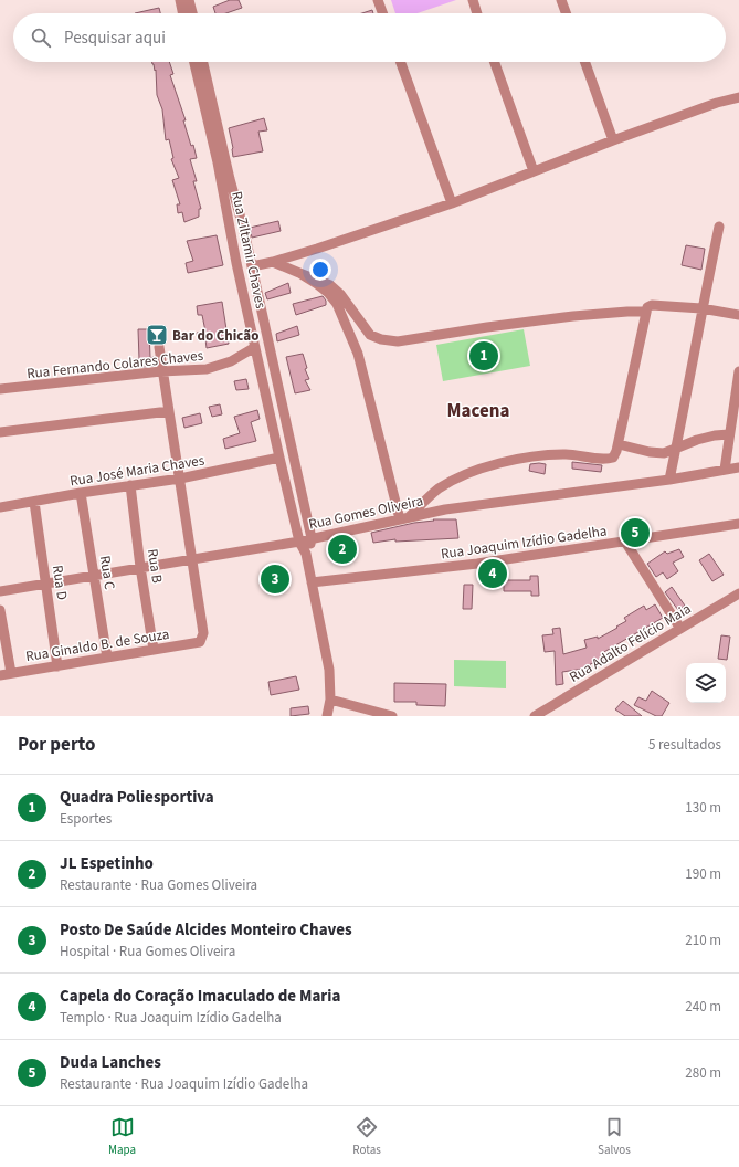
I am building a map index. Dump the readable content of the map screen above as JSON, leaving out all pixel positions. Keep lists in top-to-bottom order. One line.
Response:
{"streets":{"street":["Rua Ziltamir Chaves","Rua Fernando Colares Chaves","Rua José Maria Chaves","Rua Gomes Oliveira","Rua Joaquim Izídio Gadelha","Rua B","Rua C","Rua D","Rua Adalto Felício Maia","Rua Ginaldo B. de Souza"]},"crossings":[["Rua Ziltamir Chaves","Rua Fernando Colares Chaves"],["Rua Ziltamir Chaves","Rua José Maria Chaves"],["Rua Ziltamir Chaves","Rua Gomes Oliveira"],["Rua Ziltamir Chaves","Rua Joaquim Izídio Gadelha"],["Rua José Maria Chaves","Rua B"],["Rua José Maria Chaves","Rua C"],["Rua José Maria Chaves","Rua D"],["Rua Gomes Oliveira","Rua B"],["Rua Gomes Oliveira","Rua C"],["Rua Gomes Oliveira","Rua D"],["Rua Gomes Oliveira","Rua Ginaldo B. de Souza"],["Rua B","Rua Ginaldo B. de Souza"],["Rua C","Rua Ginaldo B. de Souza"],["Rua D","Rua Ginaldo B. de Souza"]],"districts":["Macena"],"places":{"bar":["Bar do Chicão"]},"page":{"search":"Pesquisar aqui","pins":["1","5","2","4","3"],"heading":["Por perto","5 resultados"],"list":[{"mark":"1","name":"Quadra Poliesportiva","note":"Esportes","value":"130 m"},{"mark":"2","name":"JL Espetinho","note":"Restaurante · Rua Gomes Oliveira","value":"190 m"},{"mark":"3","name":"Posto De Saúde Alcides Monteiro Chaves","note":"Hospital · Rua Gomes Oliveira","value":"210 m"},{"mark":"4","name":"Capela do Coração Imaculado de Maria","note":"Templo · Rua Joaquim Izídio Gadelha","value":"240 m"},{"mark":"5","name":"Duda Lanches","note":"Restaurante · Rua Joaquim Izídio Gadelha","value":"280 m"}],"nav":["Mapa","Rotas","Salvos"]}}
